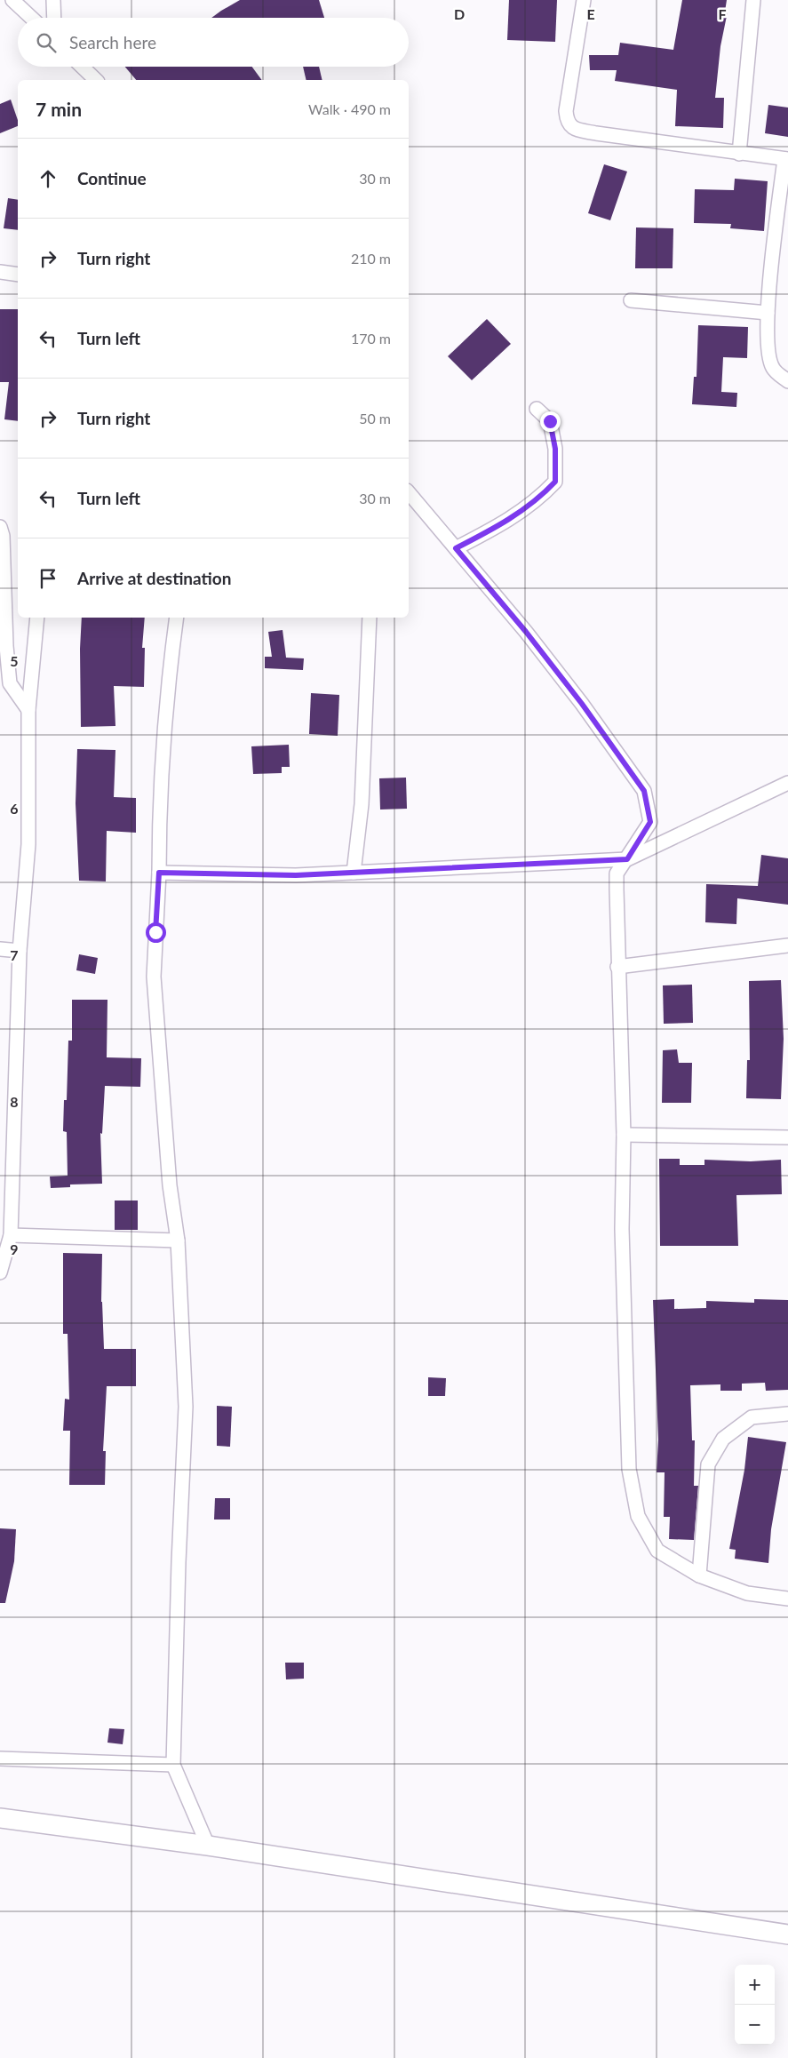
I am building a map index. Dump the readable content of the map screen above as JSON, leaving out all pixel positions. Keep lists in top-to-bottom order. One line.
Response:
{"page":{"search":"Search here","heading":["7 min","Walk · 490 m"],"list":[["Continue","30 m"],["Turn right","210 m"],["Turn left","170 m"],["Turn right","50 m"],["Turn left","30 m"],"Arrive at destination"],"map_buttons":["+","−"]},"grid":{"columns":["D","E","F"],"rows":["5","6","7","8","9"]}}
